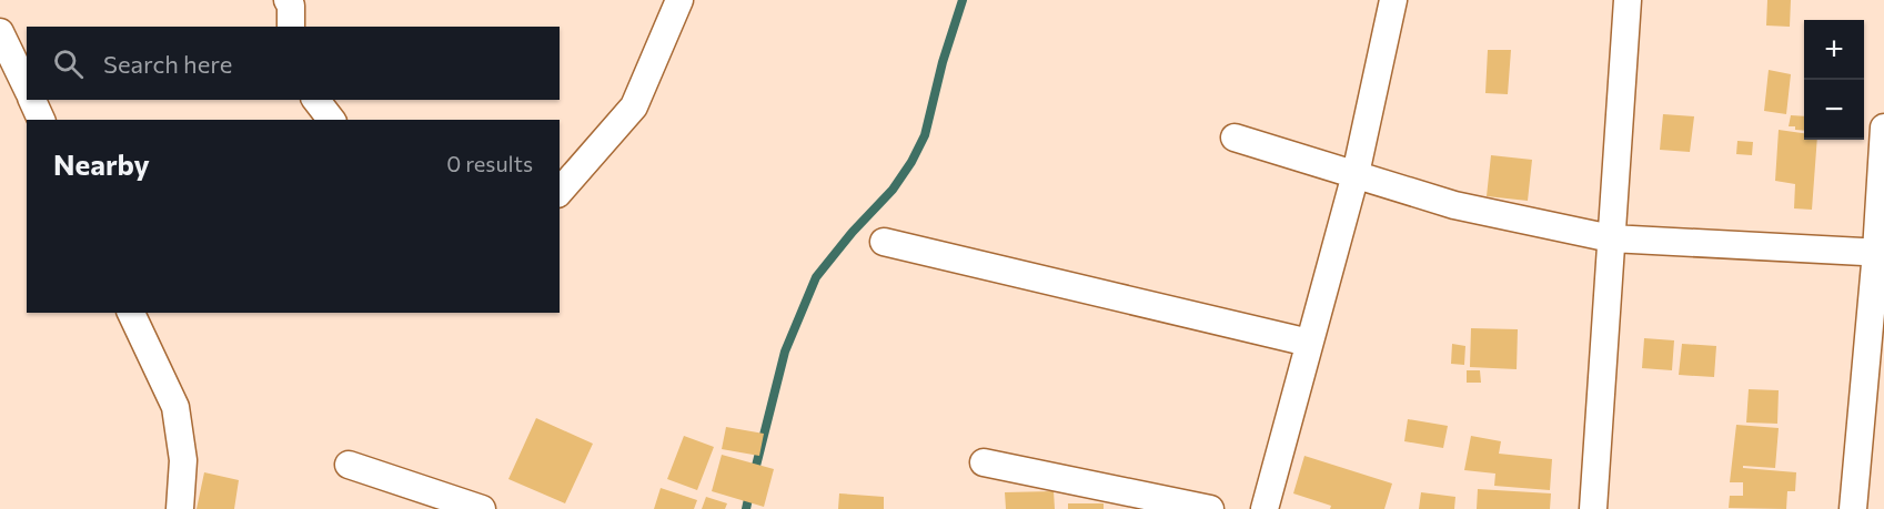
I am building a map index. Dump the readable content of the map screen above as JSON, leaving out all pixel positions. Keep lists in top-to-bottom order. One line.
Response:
{"page":{"map_buttons":["+","−"],"search":"Search here","heading":["Nearby","0 results"]}}
